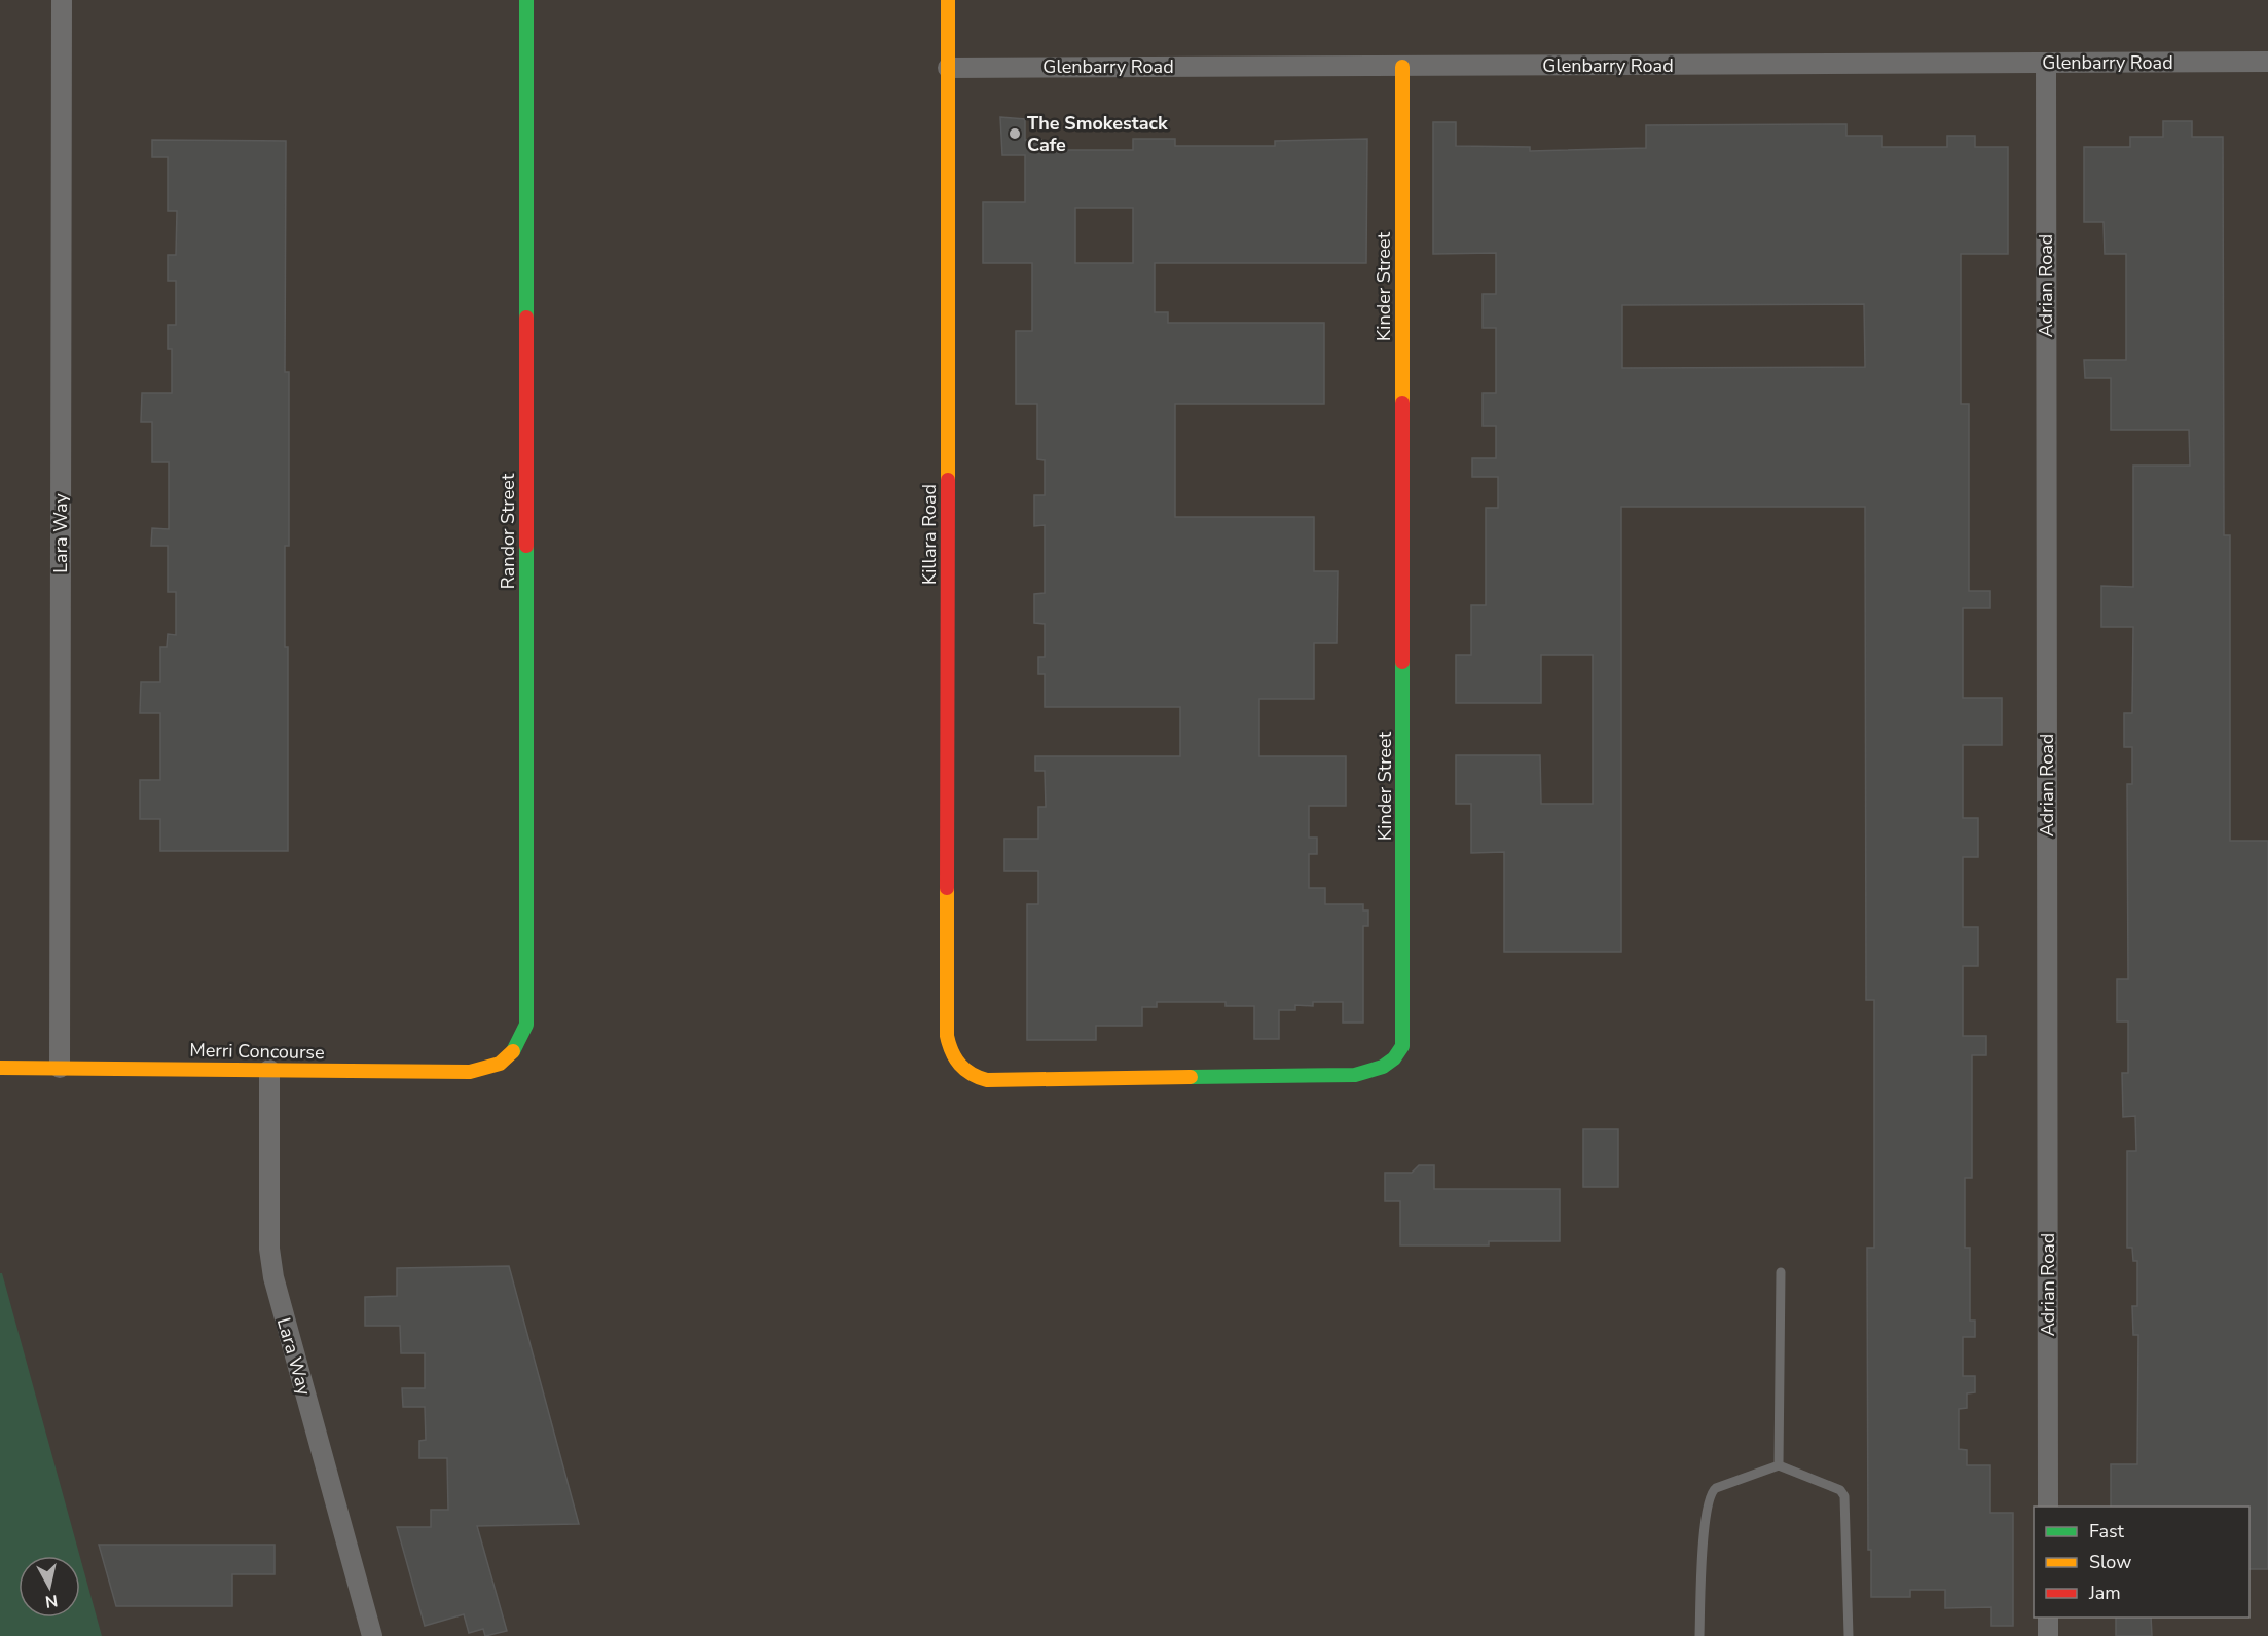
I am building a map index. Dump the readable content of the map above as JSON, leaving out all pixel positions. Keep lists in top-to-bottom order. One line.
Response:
{"streets":{"street":["Glenbarry Road","Adrian Road","Kinder Street","Randor Street","Lara Way","Killara Road","Merri Concourse"]},"crossings":[["Glenbarry Road","Adrian Road"],["Glenbarry Road","Kinder Street"],["Glenbarry Road","Killara Road"],["Kinder Street","Killara Road"],["Randor Street","Merri Concourse"],["Lara Way","Merri Concourse"]],"places":["The Smokestack Cafe"],"legend":["Fast","Slow","Jam"],"north":"bottom"}
